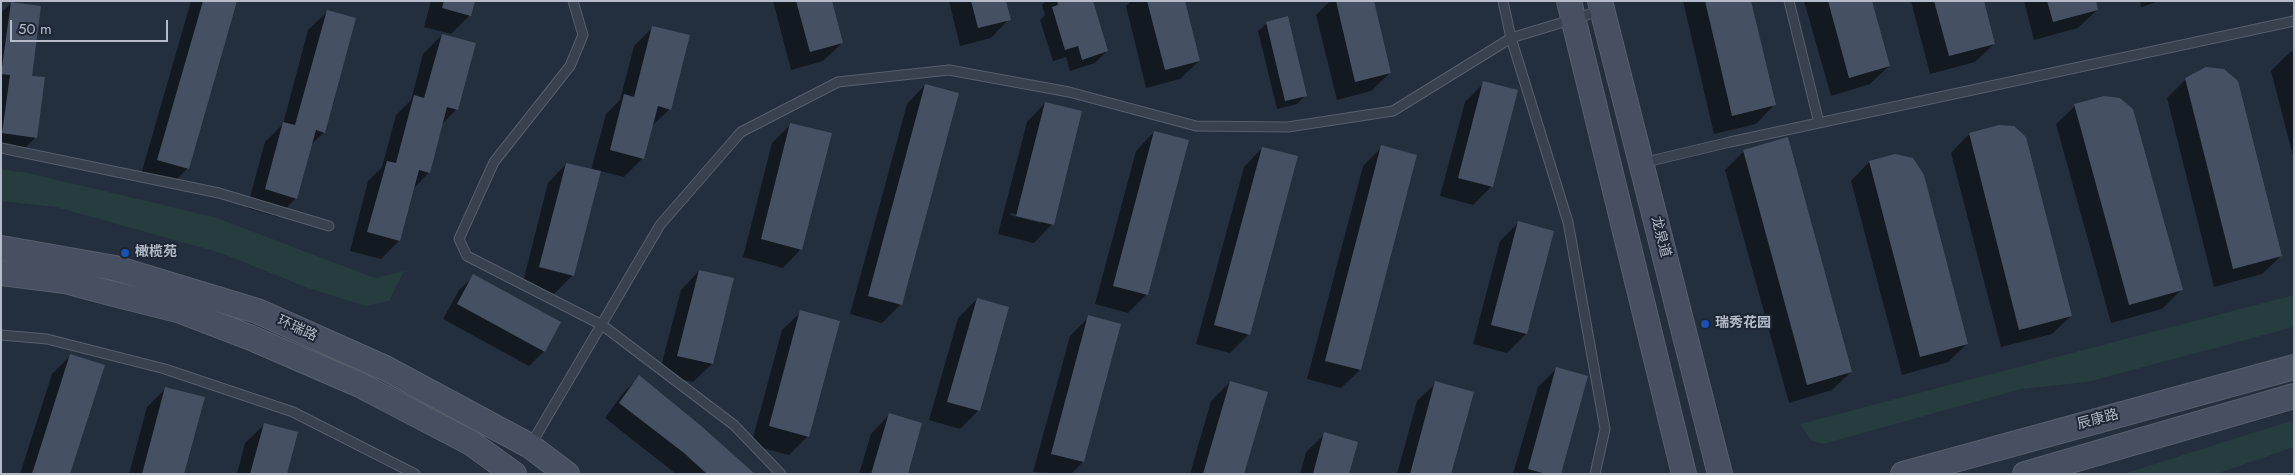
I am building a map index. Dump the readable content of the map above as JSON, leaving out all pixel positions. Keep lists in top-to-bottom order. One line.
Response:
{"streets":{"street":["龙泉道","环瑞路","辰康路"]},"places":["橄榄苑","瑞秀花园"],"scale_bar":"50 m"}
